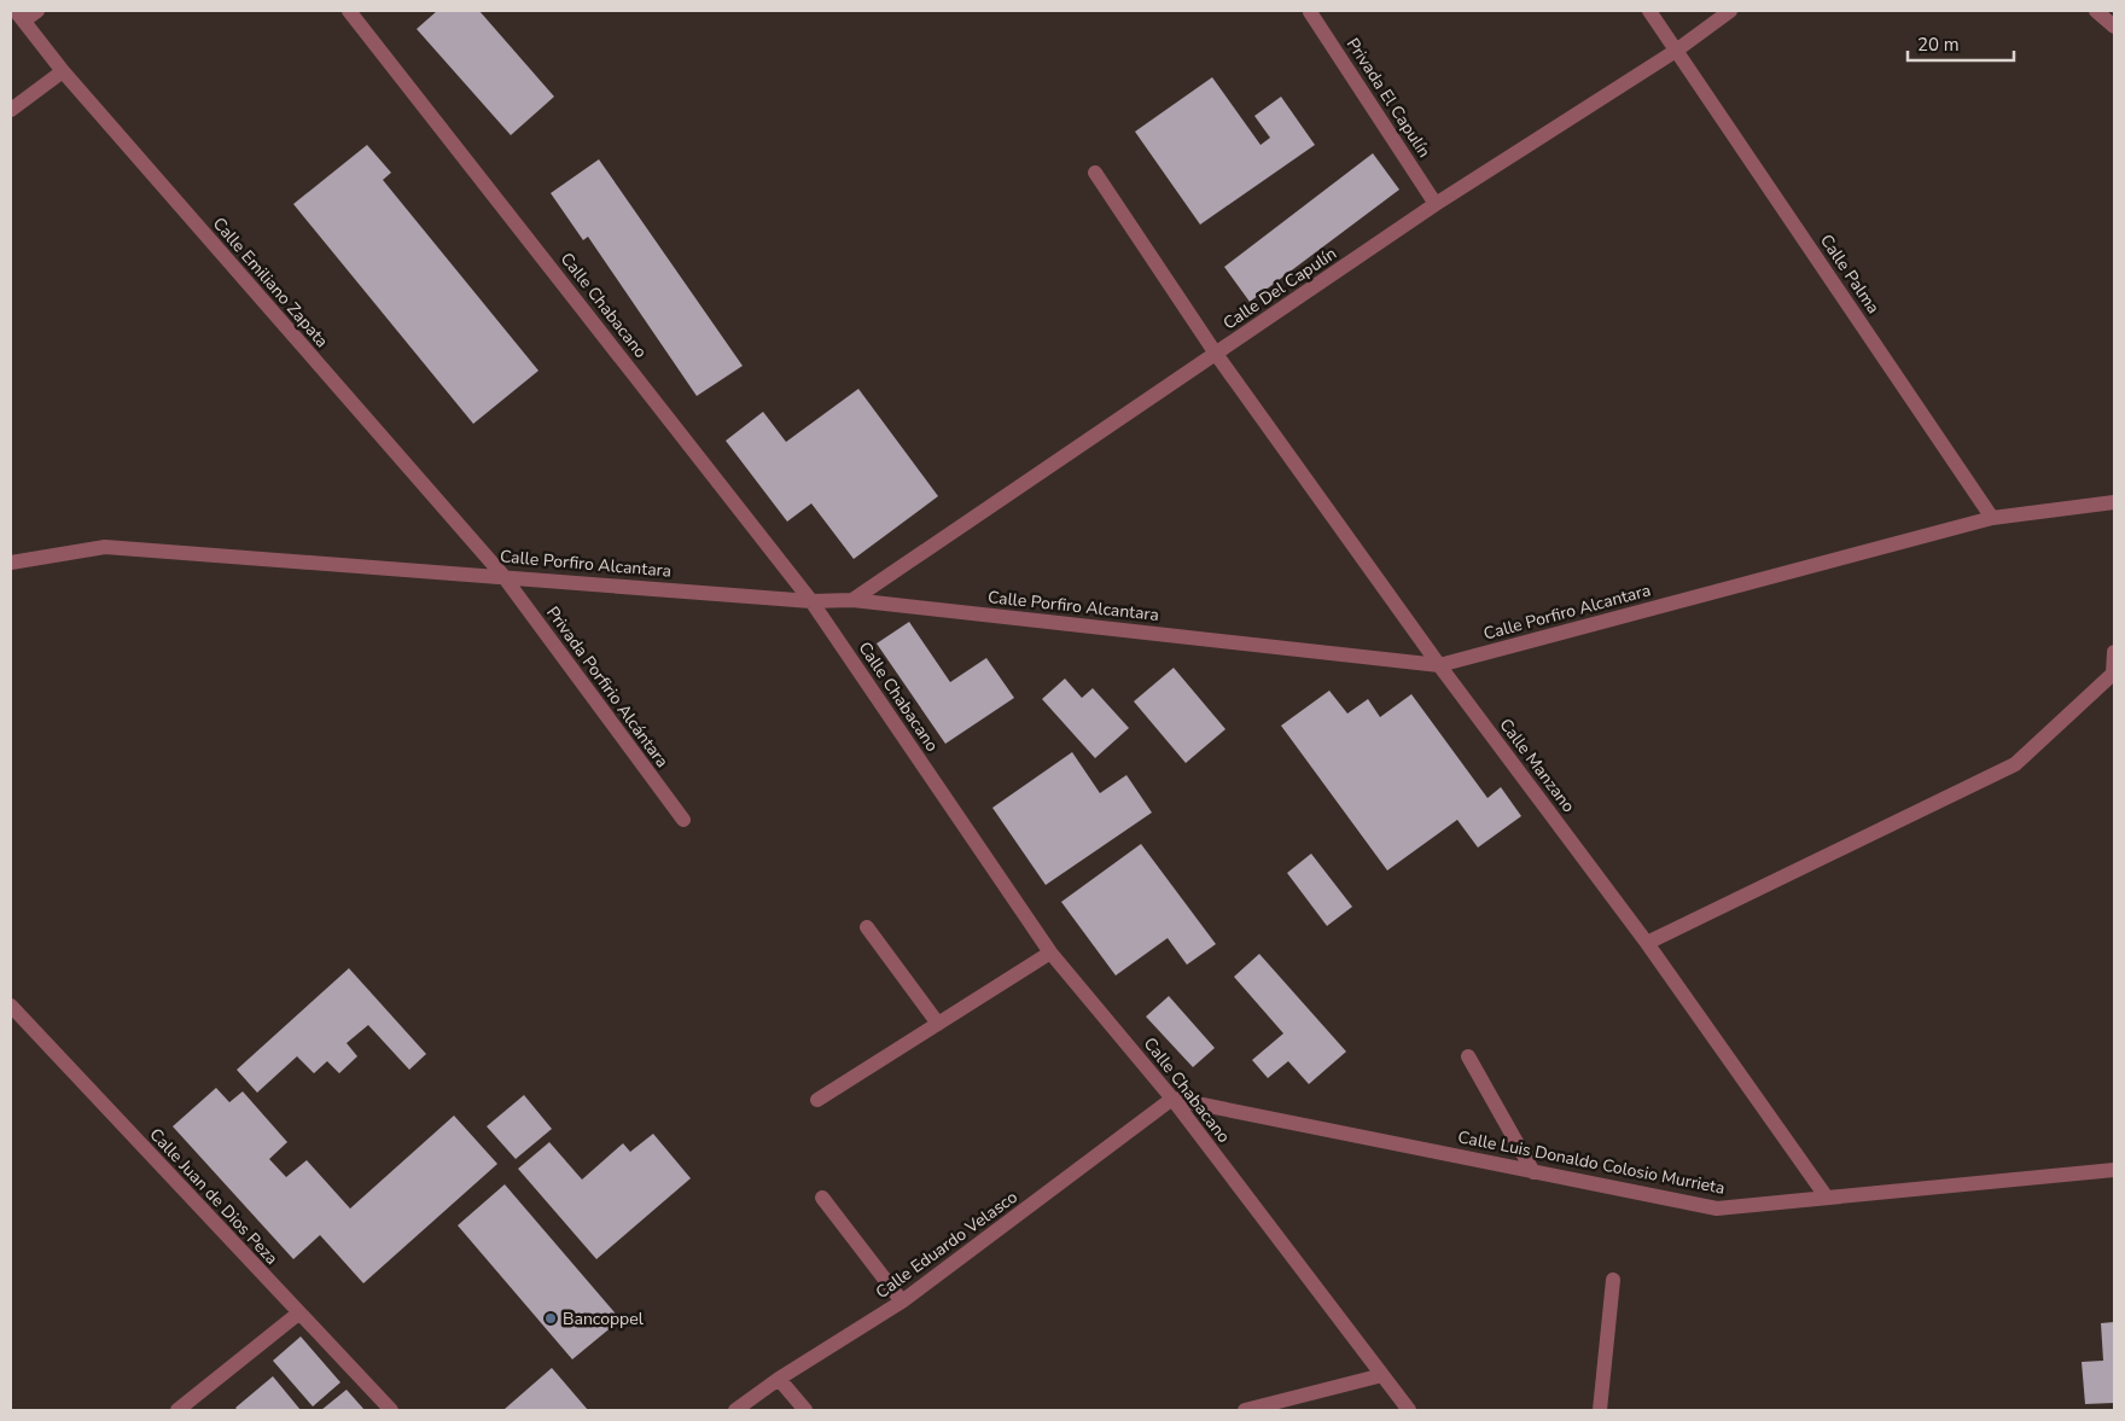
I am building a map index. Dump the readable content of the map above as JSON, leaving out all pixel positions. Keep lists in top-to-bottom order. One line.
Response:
{"streets":{"street":["Privada El Capulín","Calle Palma","Calle Emiliano Zapata","Calle Del Capulín","Calle Chabacano","Calle Porfiro Alcantara","Privada Porfirio Alcántara","Calle Manzano","Calle Luis Donaldo Colosio Murrieta","Calle Juan de Dios Peza","Calle Eduardo Velasco"]},"crossings":[["Privada El Capulín","Calle Del Capulín"],["Calle Palma","Calle Del Capulín"],["Calle Palma","Calle Porfiro Alcantara"],["Calle Emiliano Zapata","Calle Porfiro Alcantara"],["Calle Emiliano Zapata","Privada Porfirio Alcántara"],["Calle Del Capulín","Calle Porfiro Alcantara"],["Calle Del Capulín","Calle Manzano"],["Calle Chabacano","Calle Porfiro Alcantara"],["Calle Chabacano","Calle Luis Donaldo Colosio Murrieta"],["Calle Chabacano","Calle Eduardo Velasco"],["Calle Porfiro Alcantara","Privada Porfirio Alcántara"],["Calle Porfiro Alcantara","Calle Manzano"],["Calle Manzano","Calle Luis Donaldo Colosio Murrieta"],["Calle Luis Donaldo Colosio Murrieta","Calle Eduardo Velasco"]],"places":["Bancoppel"],"scale_bar":"20 m"}
